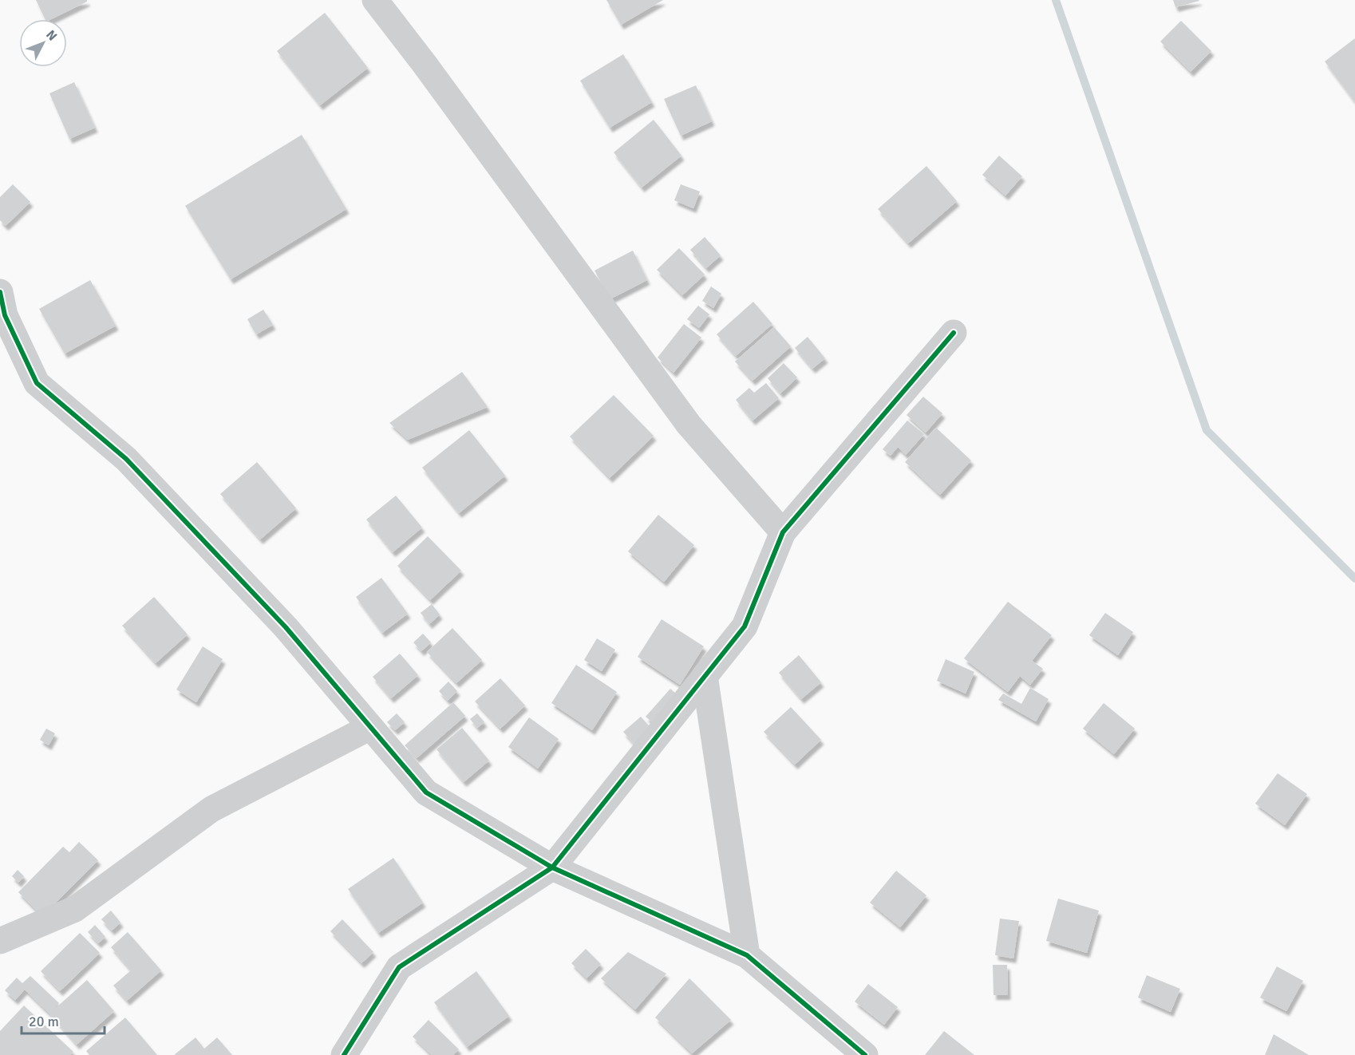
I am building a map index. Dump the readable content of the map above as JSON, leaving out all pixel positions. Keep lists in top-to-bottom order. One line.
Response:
{"scale_bar":"20 m","north":"top right"}
